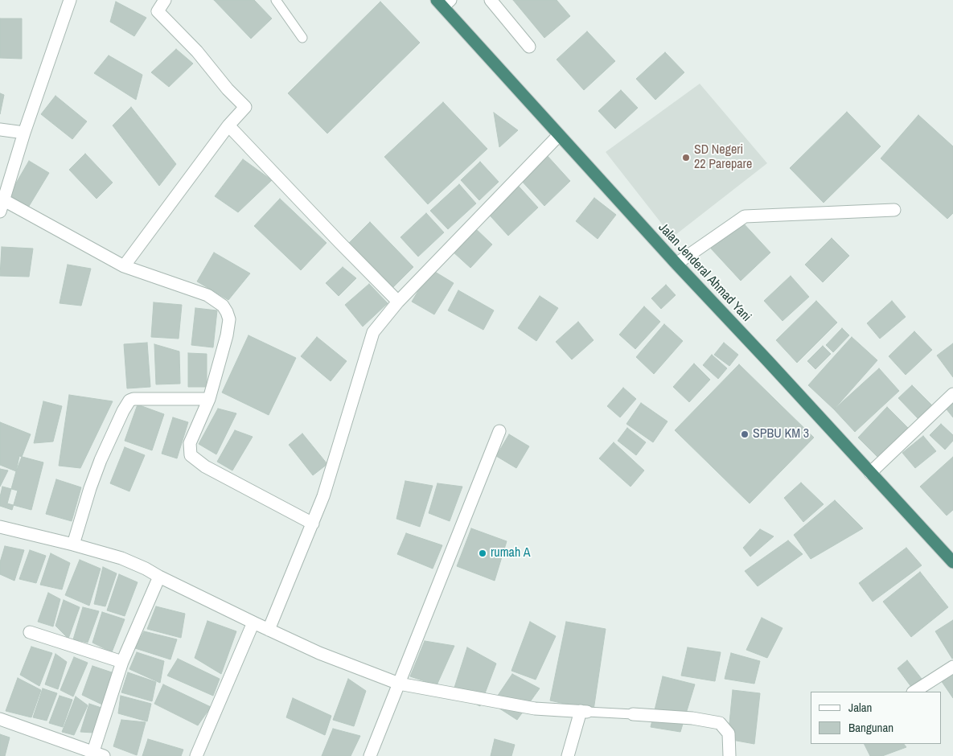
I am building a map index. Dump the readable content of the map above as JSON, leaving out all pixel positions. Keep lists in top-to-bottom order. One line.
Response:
{"streets":{"highway":["Jalan Jenderal Ahmad Yani"]},"places":["SD Negeri 22 Parepare","SPBU KM 3","rumah A"],"legend":["Jalan","Bangunan"]}
